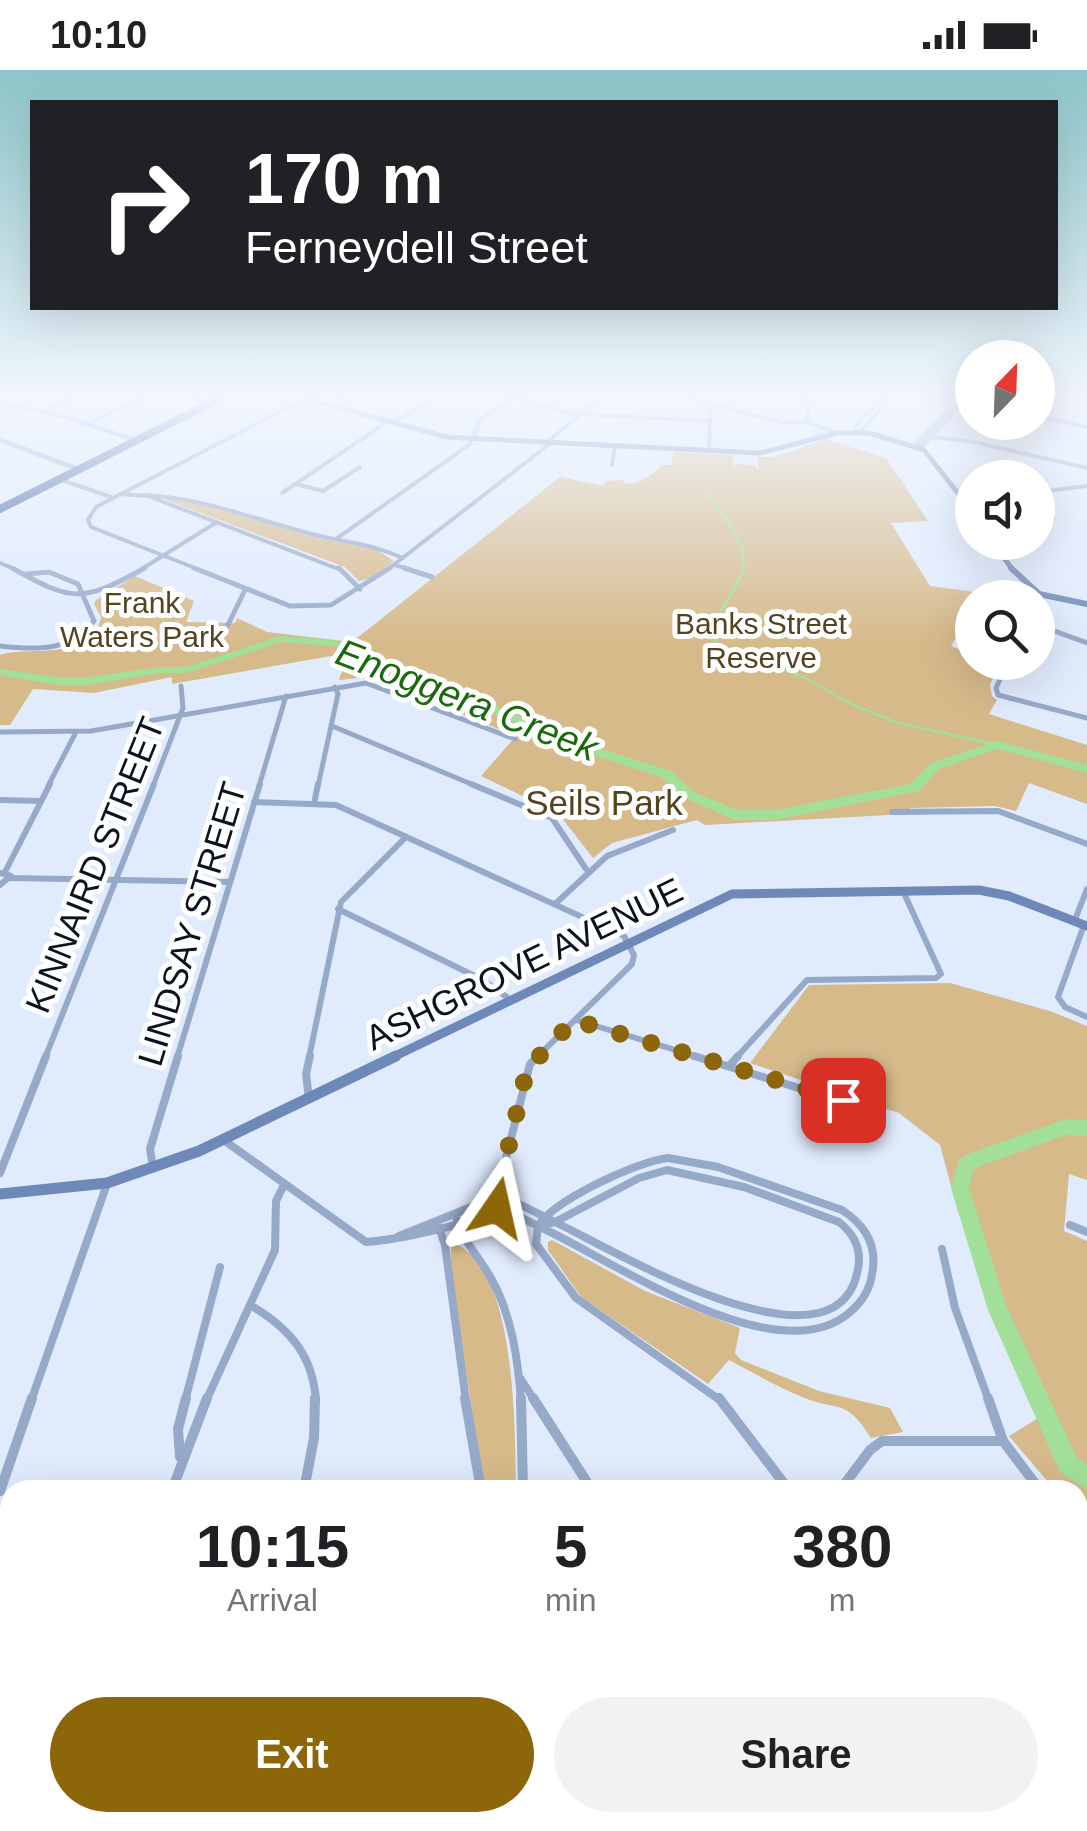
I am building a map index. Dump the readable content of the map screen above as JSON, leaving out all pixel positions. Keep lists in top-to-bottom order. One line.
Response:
{"streets":{"main road":["ASHGROVE AVENUE"],"street":["KINNAIRD STREET","LINDSAY STREET"]},"crossings":[["LINDSAY STREET","ASHGROVE AVENUE"]],"water":["Enoggera Creek"],"parks":["Frank Waters Park","Banks Street Reserve","Seils Park"],"north":"top right","page":{"status":"10:10","turn":["170 m","Ferneydell Street"],"eta":["10:15","Arrival","5","min","380","m"],"buttons":["Exit","Share"]}}
